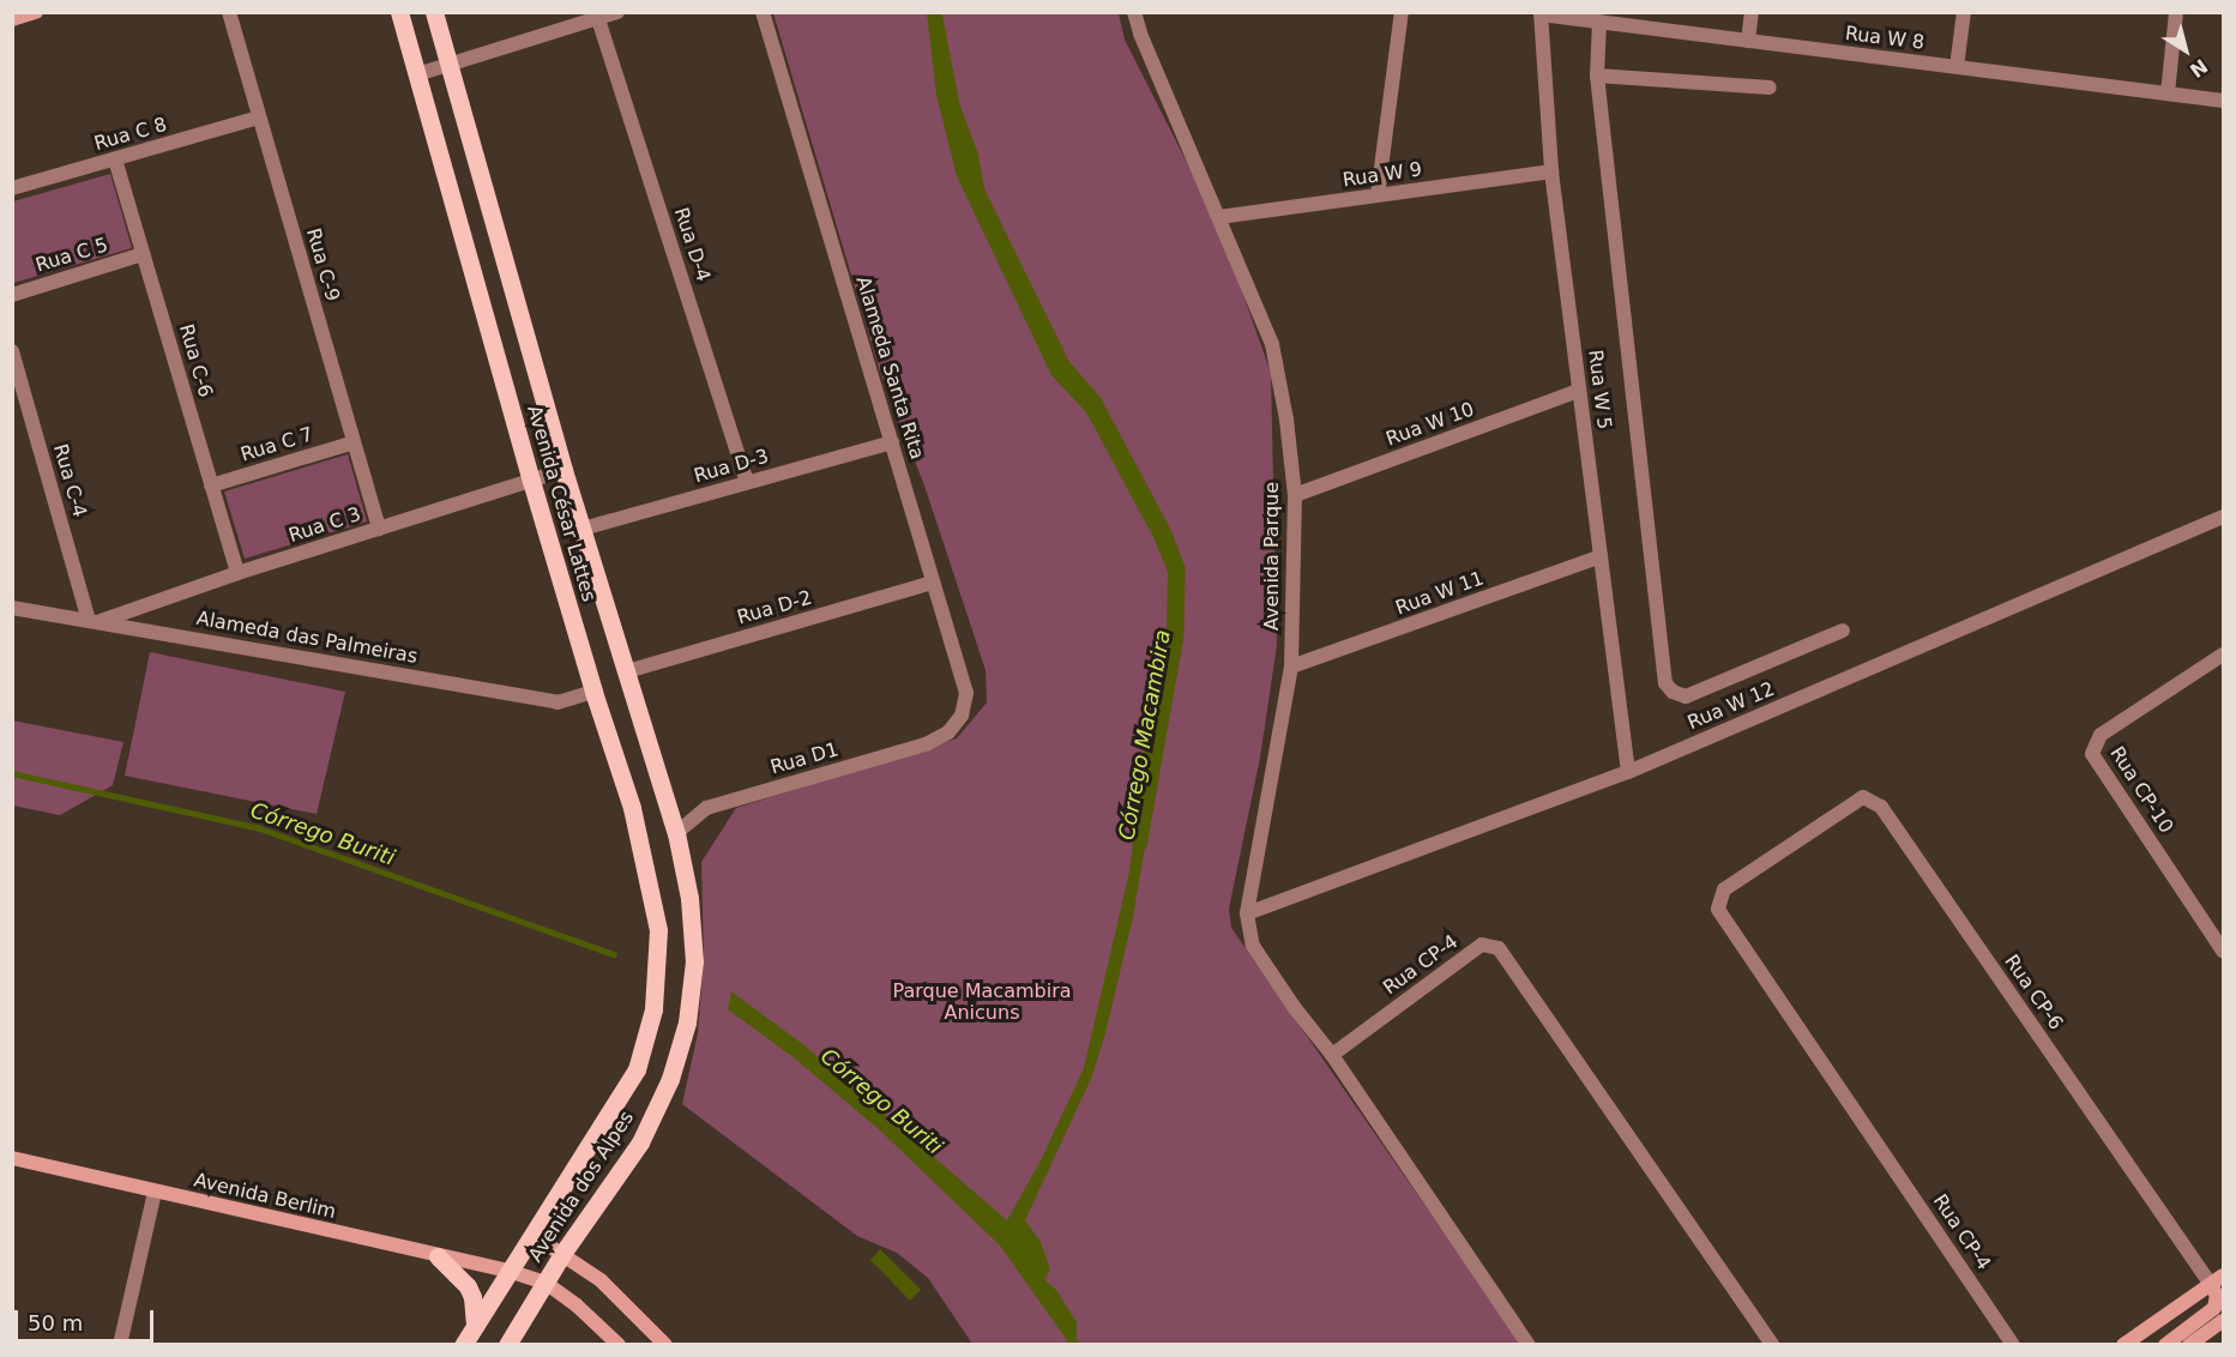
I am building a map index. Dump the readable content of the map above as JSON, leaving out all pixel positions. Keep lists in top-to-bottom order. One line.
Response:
{"streets":{"main road":["Avenida César Lattes","Avenida dos Alpes","Avenida Berlim"],"street":["Rua W 8","Rua C 8","Rua W 9","Rua D-4","Rua C 5","Rua C-9","Rua C-6","Alameda Santa Rita","Rua W 5","Rua W 10","Rua C 7","Rua D-3","Rua C-4","Rua C 3","Avenida Parque","Rua W 11","Rua D-2","Alameda das Palmeiras","Rua W 12","Rua D1","Rua CP-10","Rua CP-4","Rua CP-6"]},"crossings":[["Rua W 8","Rua W 5"],["Rua C 8","Rua C-9"],["Rua C 8","Rua C-6"],["Rua W 9","Rua W 5"],["Rua W 9","Avenida Parque"],["Rua D-4","Rua D-3"],["Rua C 5","Rua C-6"],["Rua C-9","Rua C 7"],["Rua C-9","Rua C 3"],["Rua C-6","Rua C 7"],["Rua C-6","Rua C 3"],["Alameda Santa Rita","Rua D-3"],["Alameda Santa Rita","Rua D-2"],["Alameda Santa Rita","Rua D1"],["Rua W 5","Rua W 10"],["Rua W 5","Rua W 11"],["Rua W 5","Rua W 12"],["Rua W 10","Avenida Parque"],["Rua D-3","Avenida César Lattes"],["Rua C-4","Rua C 3"],["Rua C-4","Alameda das Palmeiras"],["Avenida César Lattes","Rua C 3"],["Avenida César Lattes","Rua D-2"],["Avenida César Lattes","Alameda das Palmeiras"],["Avenida César Lattes","Rua D1"],["Avenida César Lattes","Avenida dos Alpes"],["Rua C 3","Alameda das Palmeiras"],["Avenida Parque","Rua W 11"],["Avenida Parque","Rua W 12"],["Avenida Parque","Rua CP-4"],["Rua CP-4","Rua CP-6"],["Avenida dos Alpes","Avenida Berlim"]],"water":["Córrego Macambira","Córrego Buriti"],"parks":["Parque Macambira Anicuns"],"scale_bar":"50 m","north":"bottom right"}
